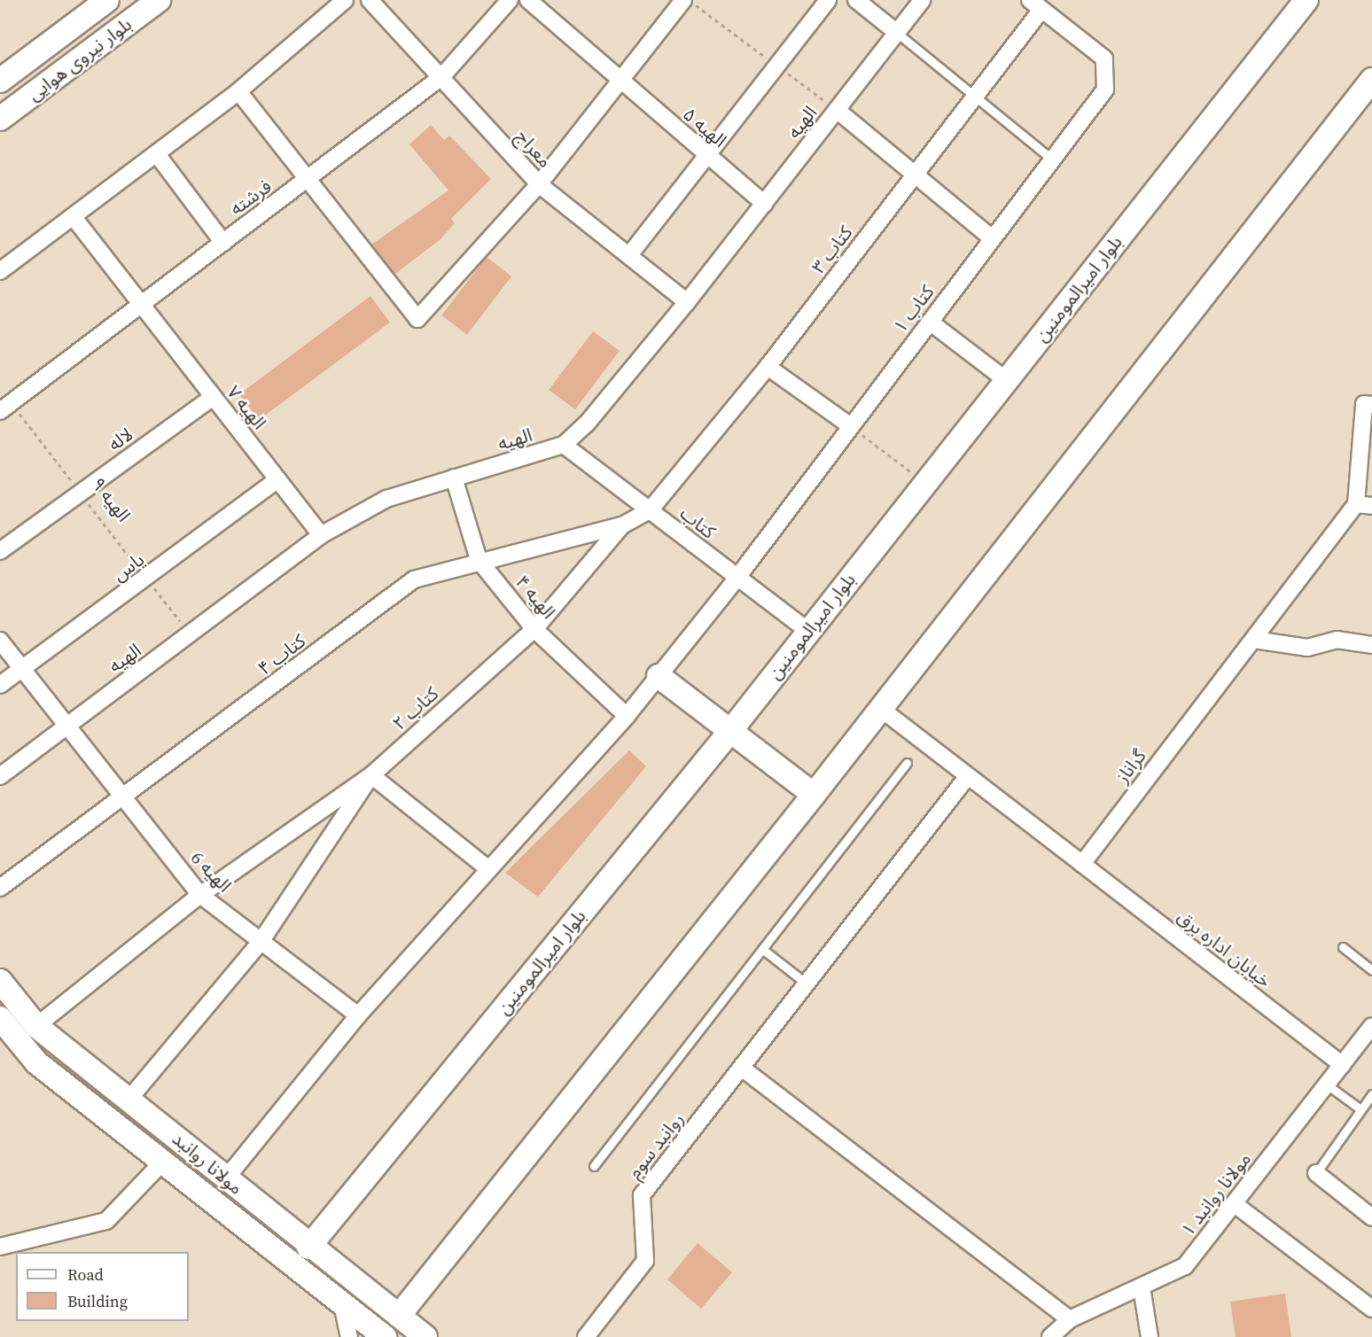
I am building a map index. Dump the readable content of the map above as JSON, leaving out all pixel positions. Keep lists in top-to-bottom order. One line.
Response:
{"streets":{"street":["بلوار نیروی هوایی","الهیه","الهیه ۵","معراج","فرشته","کتاب ۳","بلوار امیرالمومنین","کتاب ۱","الهیه ۷","لاله","کتاب","یاس","الهیه ۴","کتاب ۴","کتاب ۲","گراناز","الهیه 6","خیابان اداره برق","روانبد سوم","مولانا روانبد","مولانا روانبد ۱"],"path":["الهیه ۹"]},"crossings":[["الهیه","الهیه ۵"],["الهیه","معراج"],["الهیه","الهیه ۷"],["الهیه","الهیه ۹"],["الهیه","کتاب"],["الهیه","الهیه ۴"],["الهیه","الهیه 6"],["معراج","فرشته"],["فرشته","الهیه ۷"],["فرشته","الهیه ۹"],["کتاب ۳","کتاب ۱"],["کتاب ۳","کتاب"],["بلوار امیرالمومنین","کتاب"],["بلوار امیرالمومنین","مولانا روانبد"],["کتاب ۱","کتاب"],["کتاب ۱","الهیه ۴"],["کتاب ۱","الهیه 6"],["کتاب ۱","مولانا روانبد"],["الهیه ۷","لاله"],["الهیه ۷","یاس"],["لاله","الهیه ۹"],["الهیه ۹","یاس"],["الهیه ۴","کتاب ۴"],["الهیه ۴","کتاب ۲"],["کتاب ۴","کتاب ۲"],["کتاب ۴","الهیه 6"],["کتاب ۲","الهیه 6"],["کتاب ۲","مولانا روانبد"],["گراناز","خیابان اداره برق"],["خیابان اداره برق","مولانا روانبد ۱"]],"legend":["Road","Building"]}
